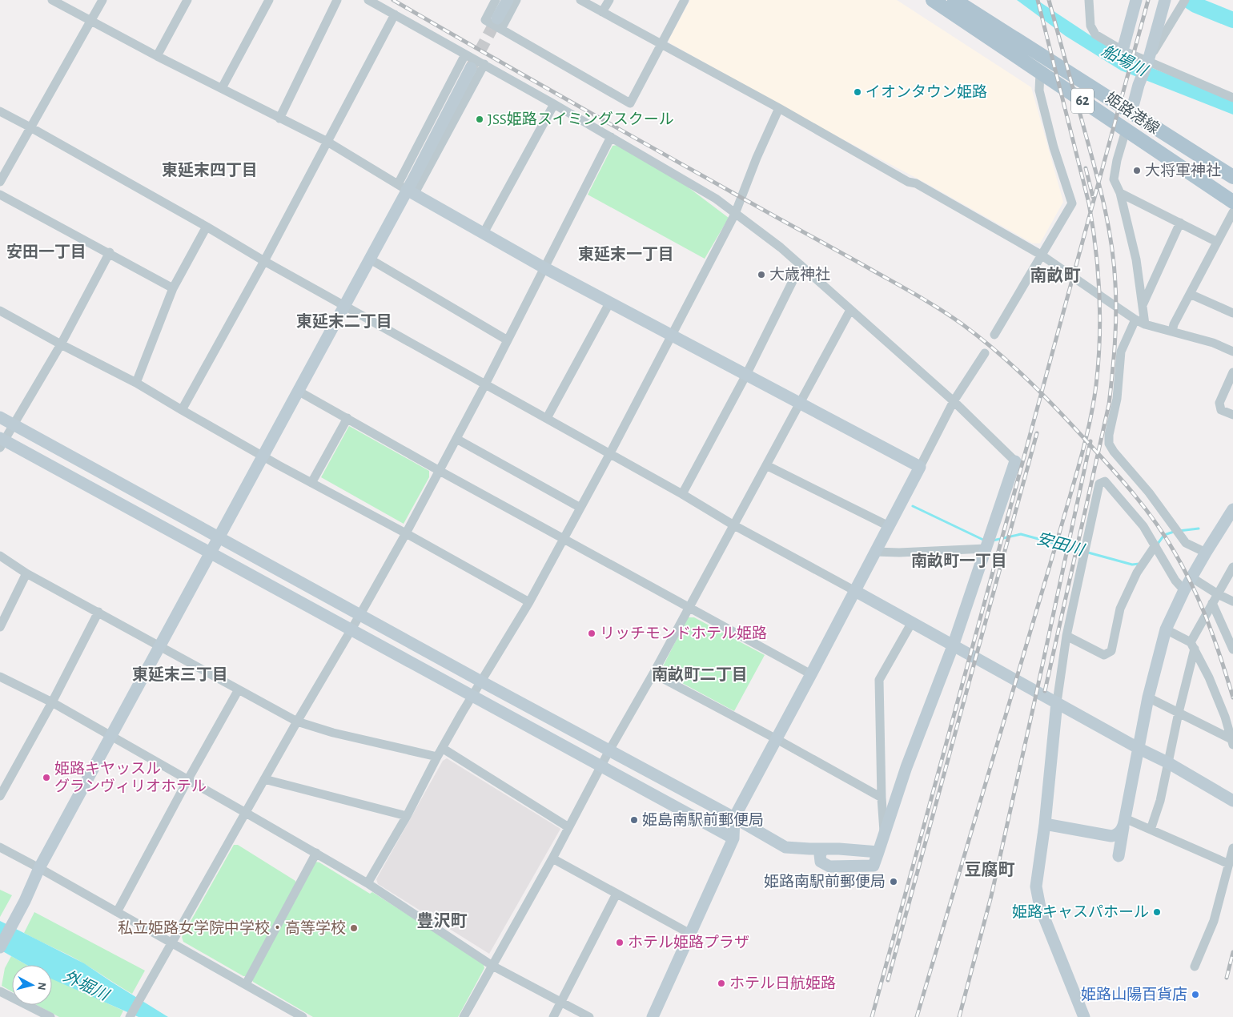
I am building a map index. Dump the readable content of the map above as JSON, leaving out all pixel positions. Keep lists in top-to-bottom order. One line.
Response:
{"streets":{"main road":["62","姫路港線"]},"districts":["東延末四丁目","安田一丁目","東延末一丁目","南畝町","東延末二丁目","南畝町一丁目","東延末三丁目","南畝町二丁目","豆腐町","豊沢町"],"water":["船場川","安田川","外堀川"],"places":["イオンタウン姫路","JSS姫路スイミングスクール","大将軍神社","大歳神社","リッチモンドホテル姫路","姫路キヤッスル グランヴィリオホテル","姫島南駅前郵便局","姫路南駅前郵便局","姫路キャスパホール","私立姫路女学院中学校・高等学校","ホテル姫路プラザ","ホテル日航姫路","姫路山陽百貨店"],"north":"right"}
